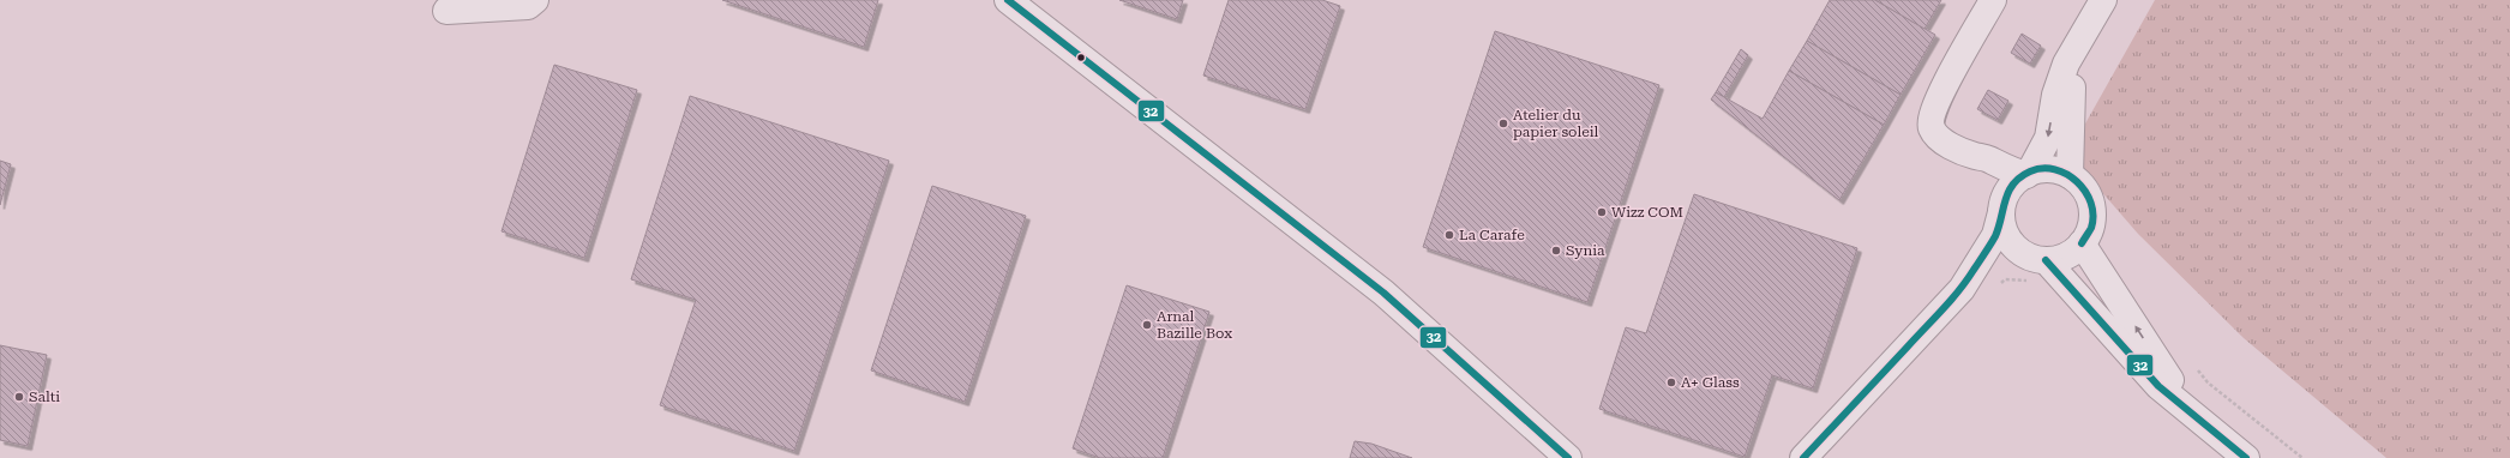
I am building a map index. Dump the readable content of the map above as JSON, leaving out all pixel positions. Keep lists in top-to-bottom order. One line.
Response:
{"places":["Atelier du papier soleil","Wizz COM","La Carafe","Synia","Arnal Bazille Box","A+ Glass","Salti"],"lines":["transit line 32"]}
